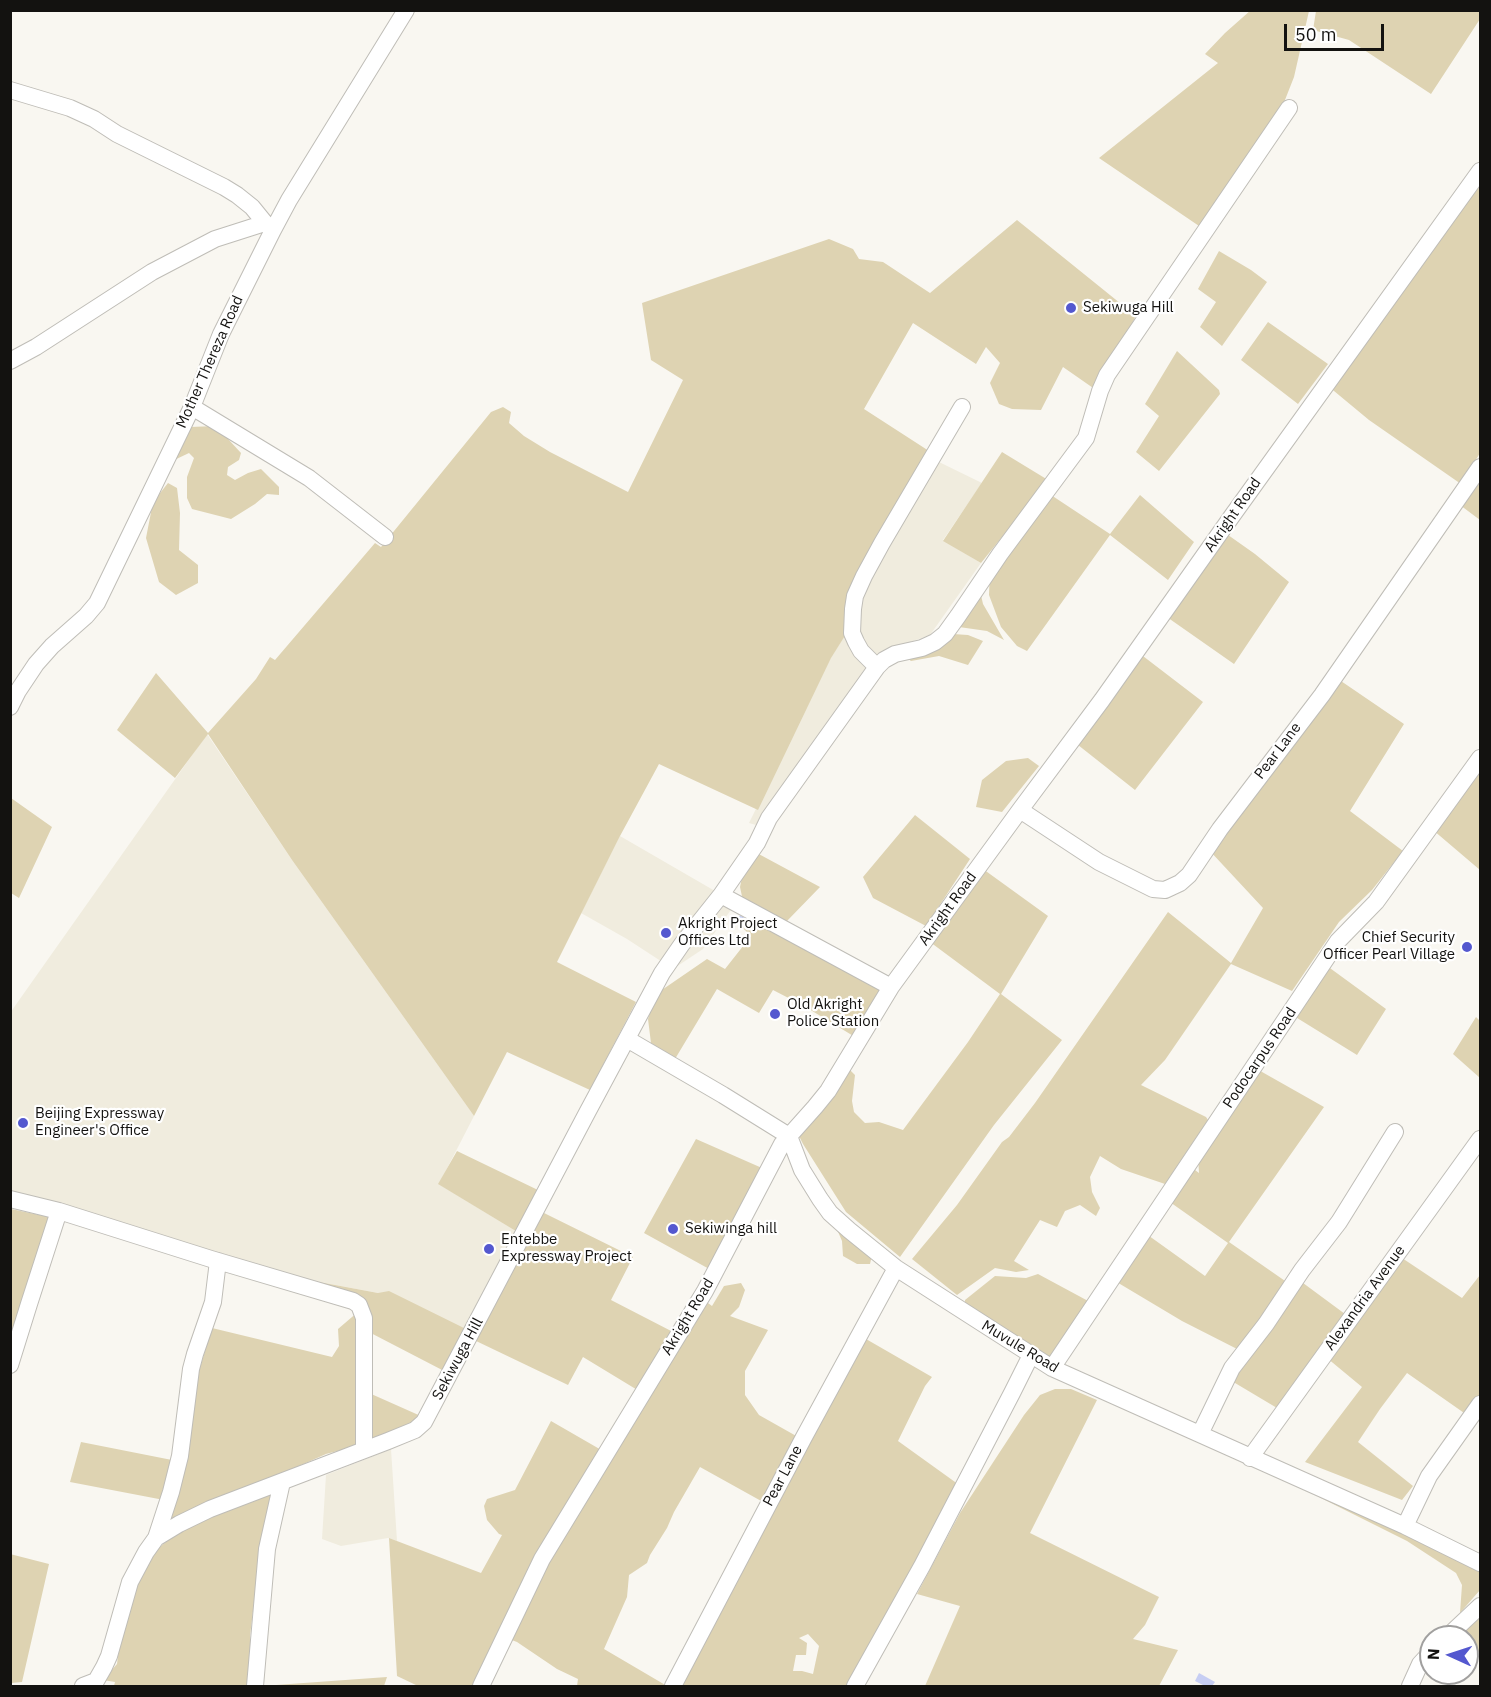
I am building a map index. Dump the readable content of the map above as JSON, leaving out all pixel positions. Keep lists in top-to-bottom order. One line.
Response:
{"streets":{"street":["Mother Thereza Road","Akright Road","Pear Lane","Podocarpus Road","Alexandria Avenue","Muvule Road","Sekiwuga Hill"]},"crossings":[["Akright Road","Pear Lane"],["Akright Road","Muvule Road"],["Pear Lane","Muvule Road"],["Podocarpus Road","Muvule Road"],["Alexandria Avenue","Muvule Road"]],"places":["Sekiwuga Hill","Akright Project Offices Ltd","Chief Security Officer Pearl Village","Old Akright Police Station","Beijing Expressway Engineer's Office","Sekiwinga hill","Entebbe Expressway Project"],"scale_bar":"50 m","north":"left"}
